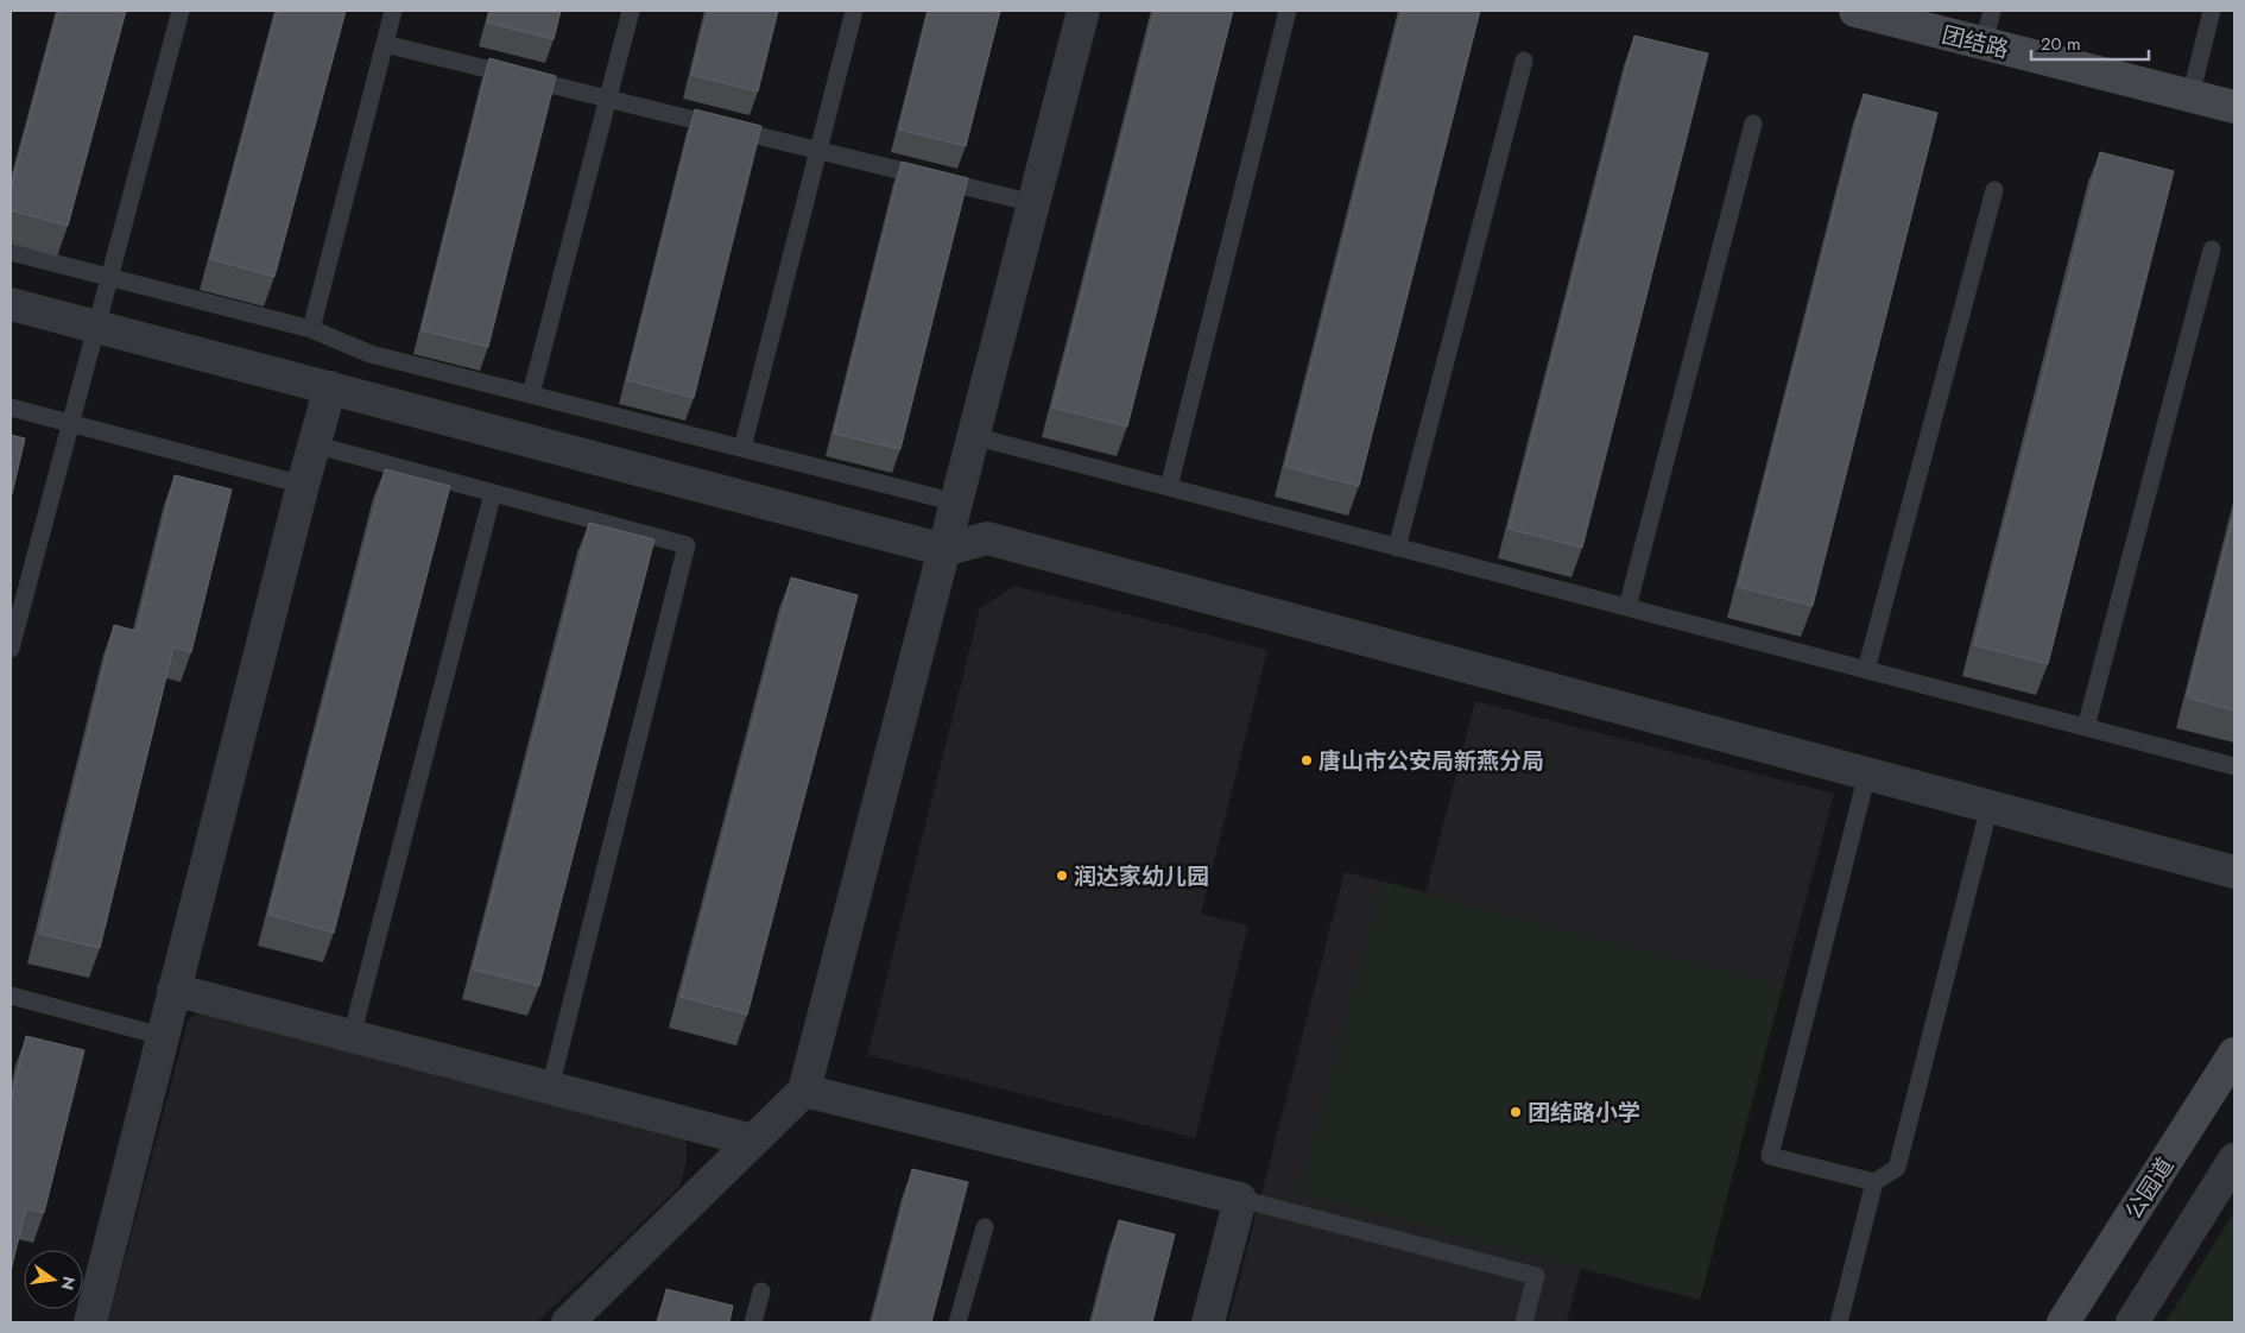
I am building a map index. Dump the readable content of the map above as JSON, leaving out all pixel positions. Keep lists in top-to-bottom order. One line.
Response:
{"streets":{"street":["团结路","公园道"]},"places":["唐山市公安局新燕分局","润达家幼儿园","团结路小学"],"scale_bar":"20 m","north":"right"}
